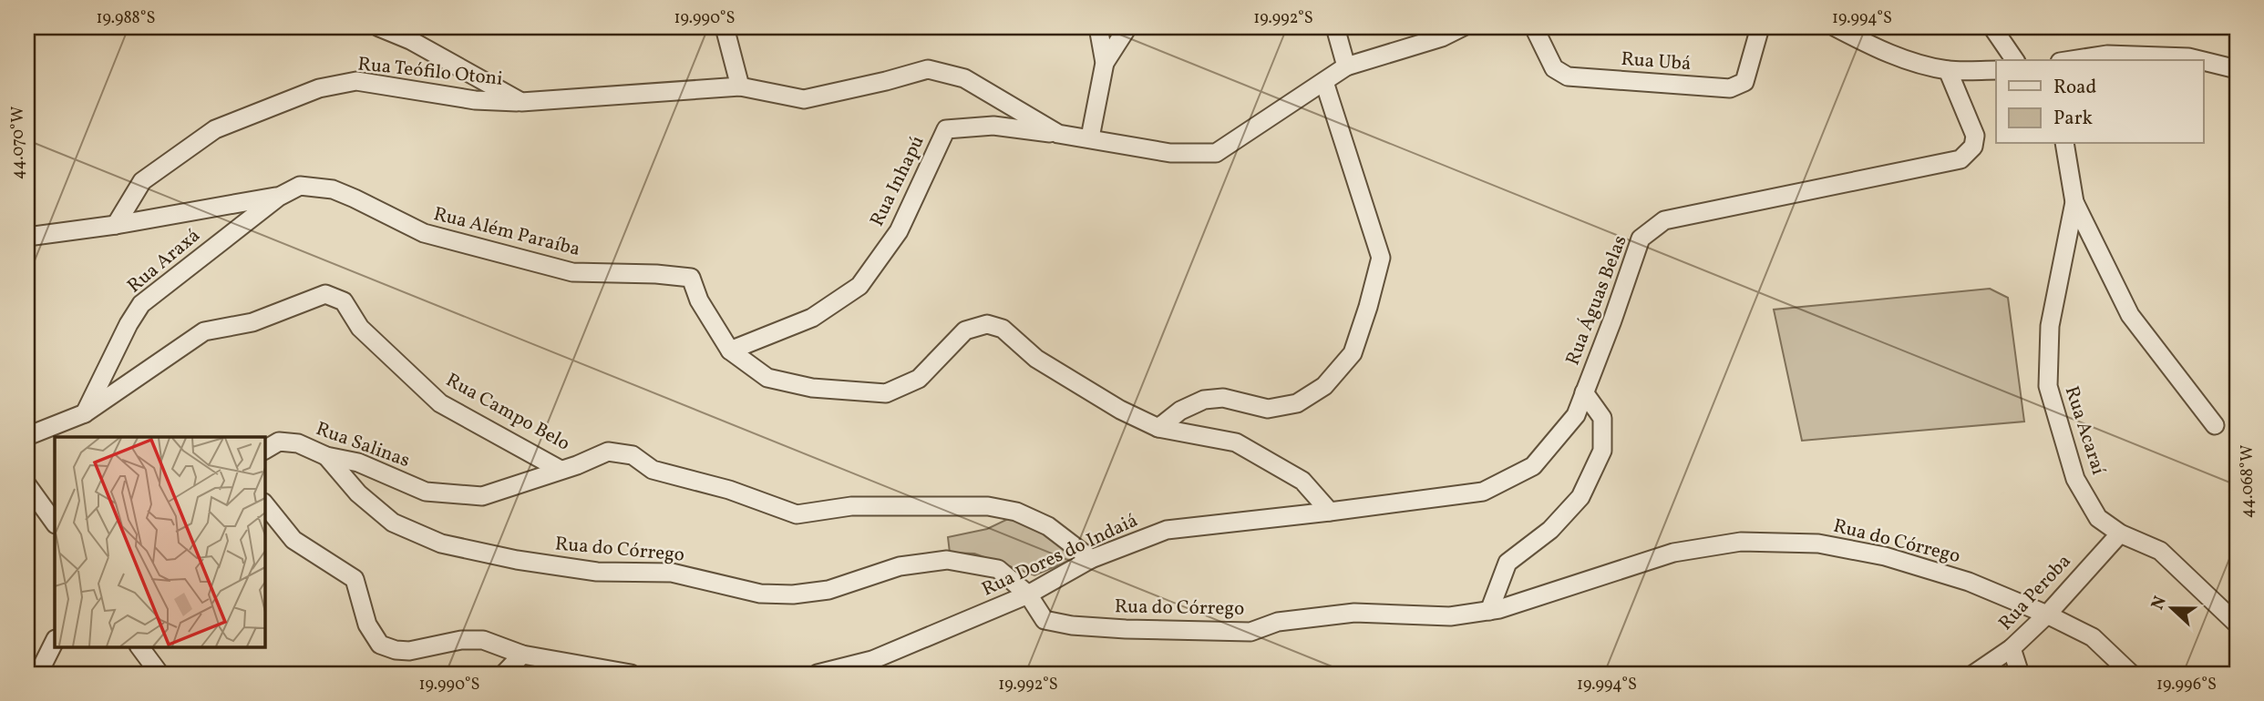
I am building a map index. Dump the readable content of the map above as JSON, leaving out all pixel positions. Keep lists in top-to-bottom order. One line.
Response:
{"streets":{"street":["Rua Ubá","Rua Teófilo Otoni","Rua Inhapú","Rua Além Paraíba","Rua Araxá","Rua Águas Belas","Rua Campo Belo","Rua Acaraí","Rua Salinas","Rua do Córrego","Rua Dores do Indaiá","Rua Peroba"]},"crossings":[["Rua Teófilo Otoni","Rua Inhapú"],["Rua Inhapú","Rua Além Paraíba"],["Rua Além Paraíba","Rua Araxá"],["Rua Além Paraíba","Rua Águas Belas"],["Rua Além Paraíba","Rua Dores do Indaiá"],["Rua Araxá","Rua Campo Belo"],["Rua Águas Belas","Rua Dores do Indaiá"],["Rua Campo Belo","Rua Salinas"],["Rua Campo Belo","Rua Dores do Indaiá"],["Rua Acaraí","Rua Peroba"],["Rua Salinas","Rua do Córrego"],["Rua do Córrego","Rua Dores do Indaiá"],["Rua do Córrego","Rua Peroba"]],"legend":["Road","Park"],"north":"left","coordinates":["19.988°S","19.990°S","19.992°S","19.994°S","44.070°W","44.068°W","19.996°S"]}
